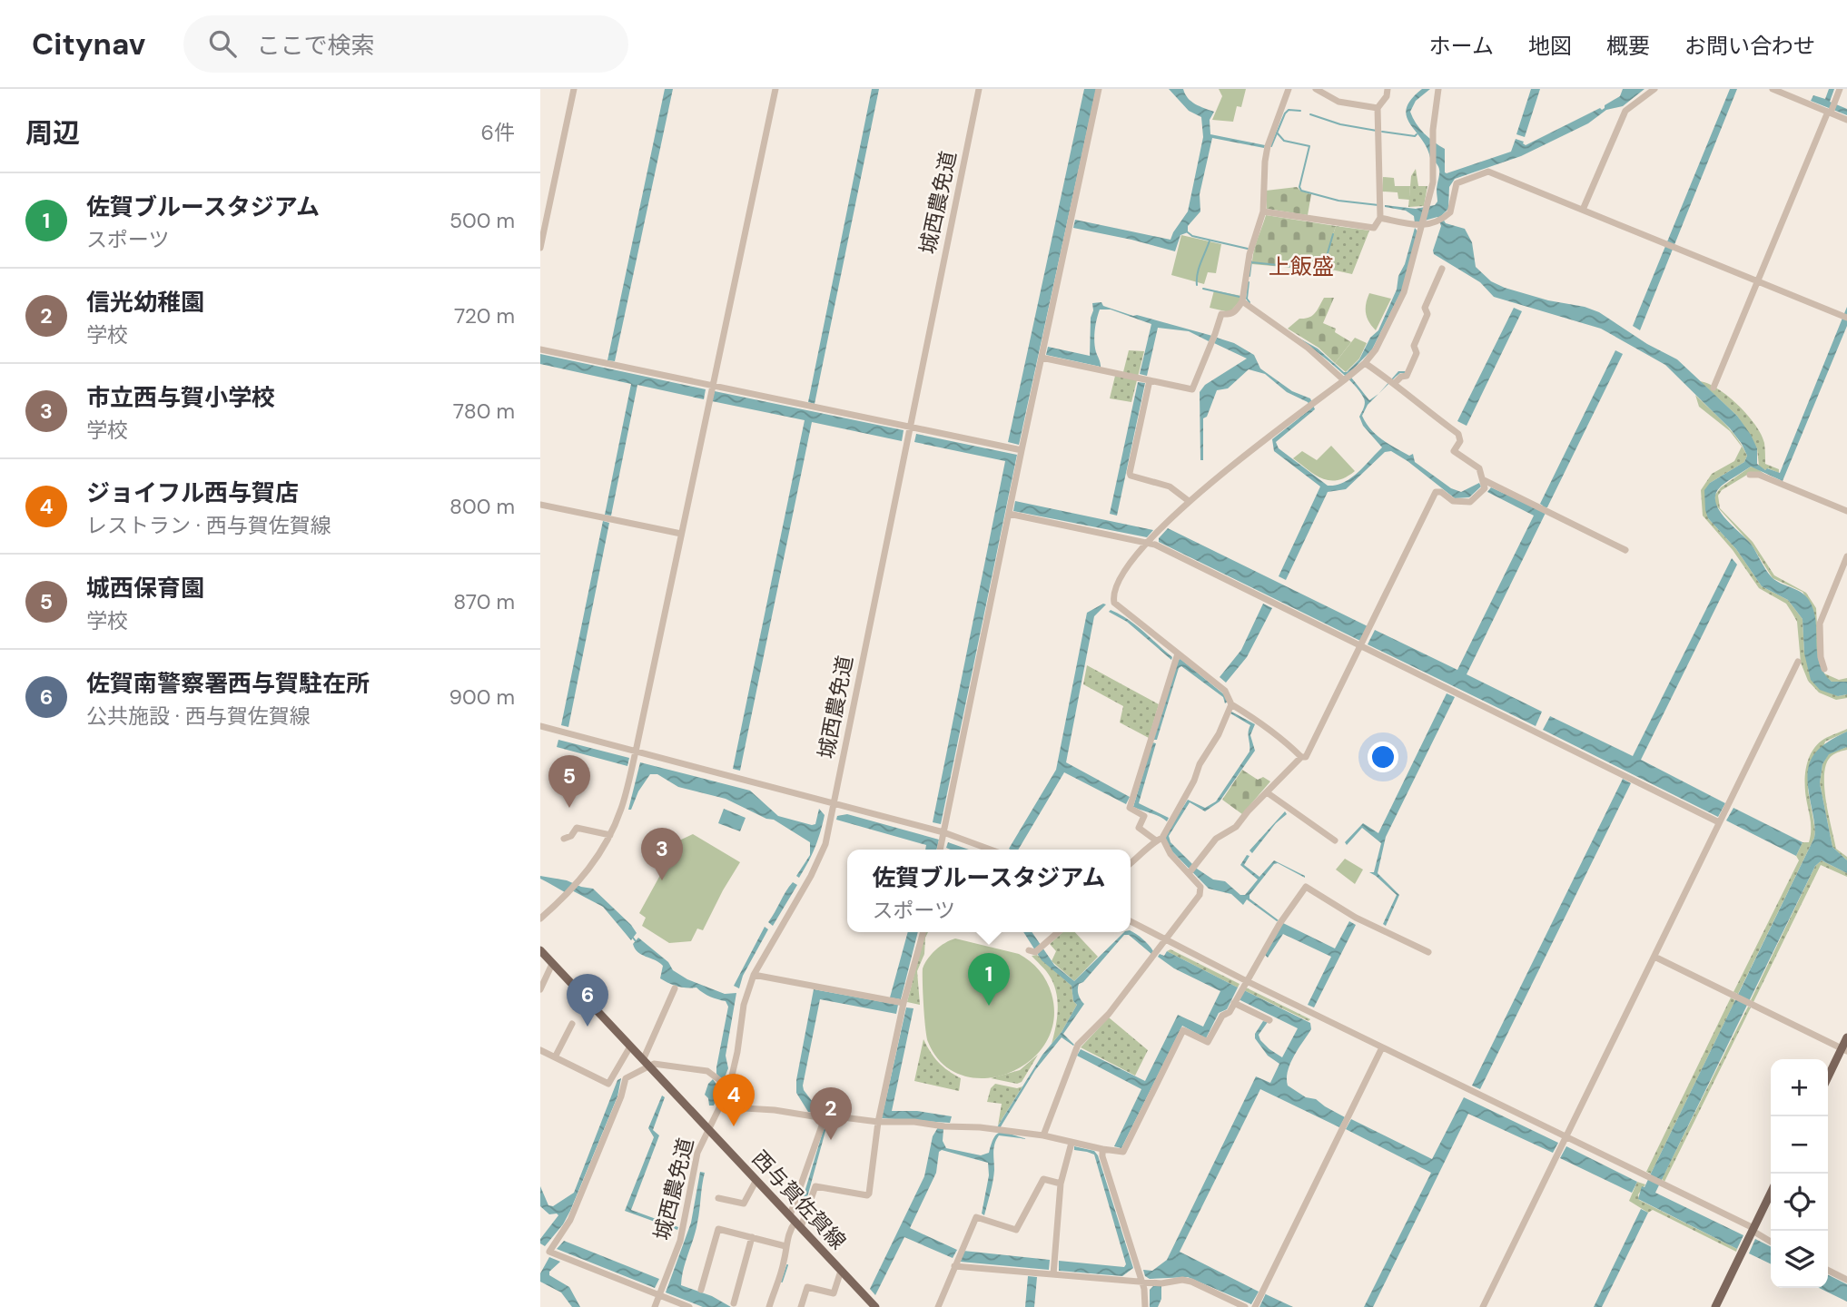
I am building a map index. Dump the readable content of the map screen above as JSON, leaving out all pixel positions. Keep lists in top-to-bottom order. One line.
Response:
{"streets":{"main road":["西与賀佐賀線"],"street":["城西農免道"]},"crossings":[["城西農免道","西与賀佐賀線"]],"districts":["上飯盛"],"page":{"header":"Citynav","search":"ここで検索","nav":["ホーム","地図","概要","お問い合わせ"],"heading":["周辺","6件"],"list":[{"mark":"1","name":"佐賀ブルースタジアム","note":"スポーツ","value":"500 m"},{"mark":"2","name":"信光幼稚園","note":"学校","value":"720 m"},{"mark":"3","name":"市立西与賀小学校","note":"学校","value":"780 m"},{"mark":"4","name":"ジョイフル西与賀店","note":"レストラン · 西与賀佐賀線","value":"800 m"},{"mark":"5","name":"城西保育園","note":"学校","value":"870 m"},{"mark":"6","name":"佐賀南警察署西与賀駐在所","note":"公共施設 · 西与賀佐賀線","value":"900 m"}],"pins":["5","3","1","6","4","2"],"popup":["佐賀ブルースタジアム","スポーツ"],"map_buttons":["+","−"]}}
